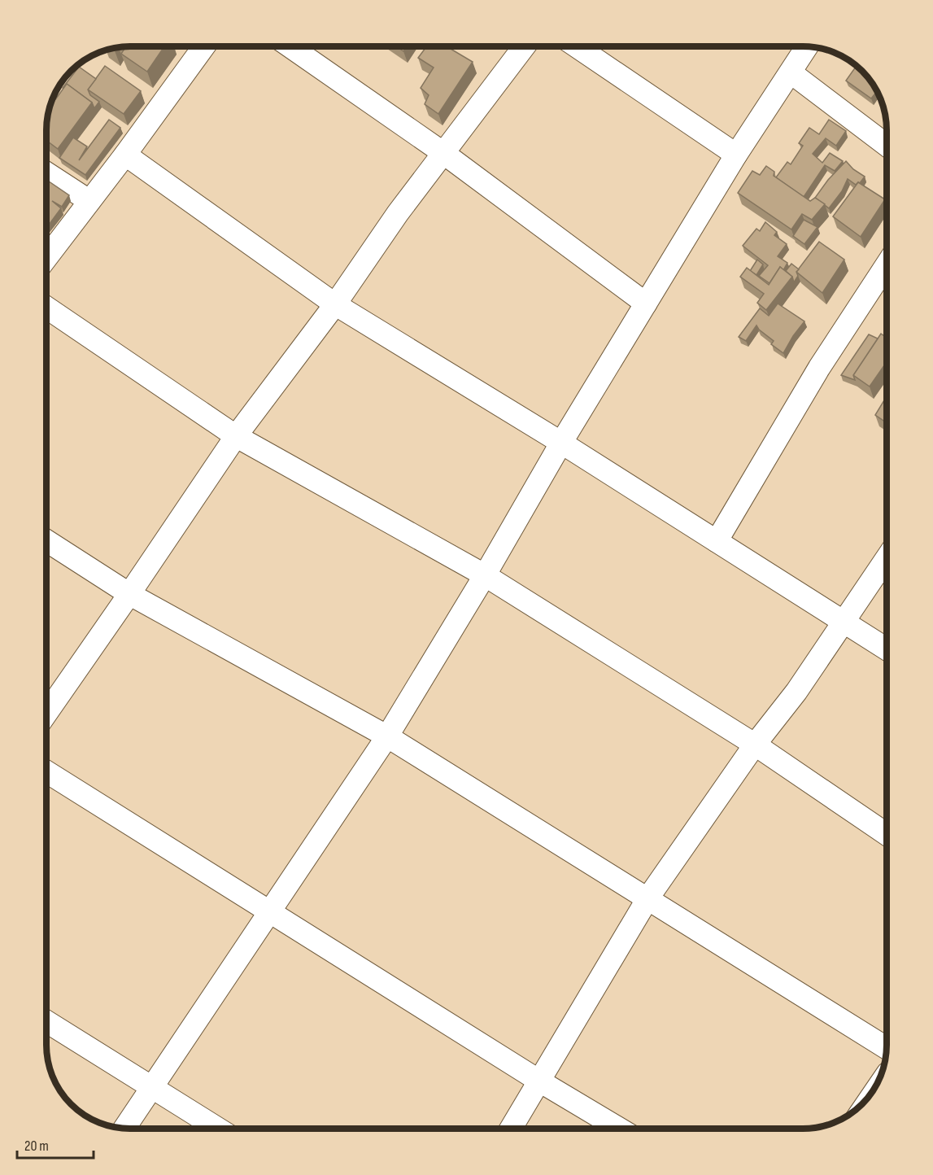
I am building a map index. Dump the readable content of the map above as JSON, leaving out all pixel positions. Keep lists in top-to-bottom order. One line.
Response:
{"scale_bar":"20 m"}
